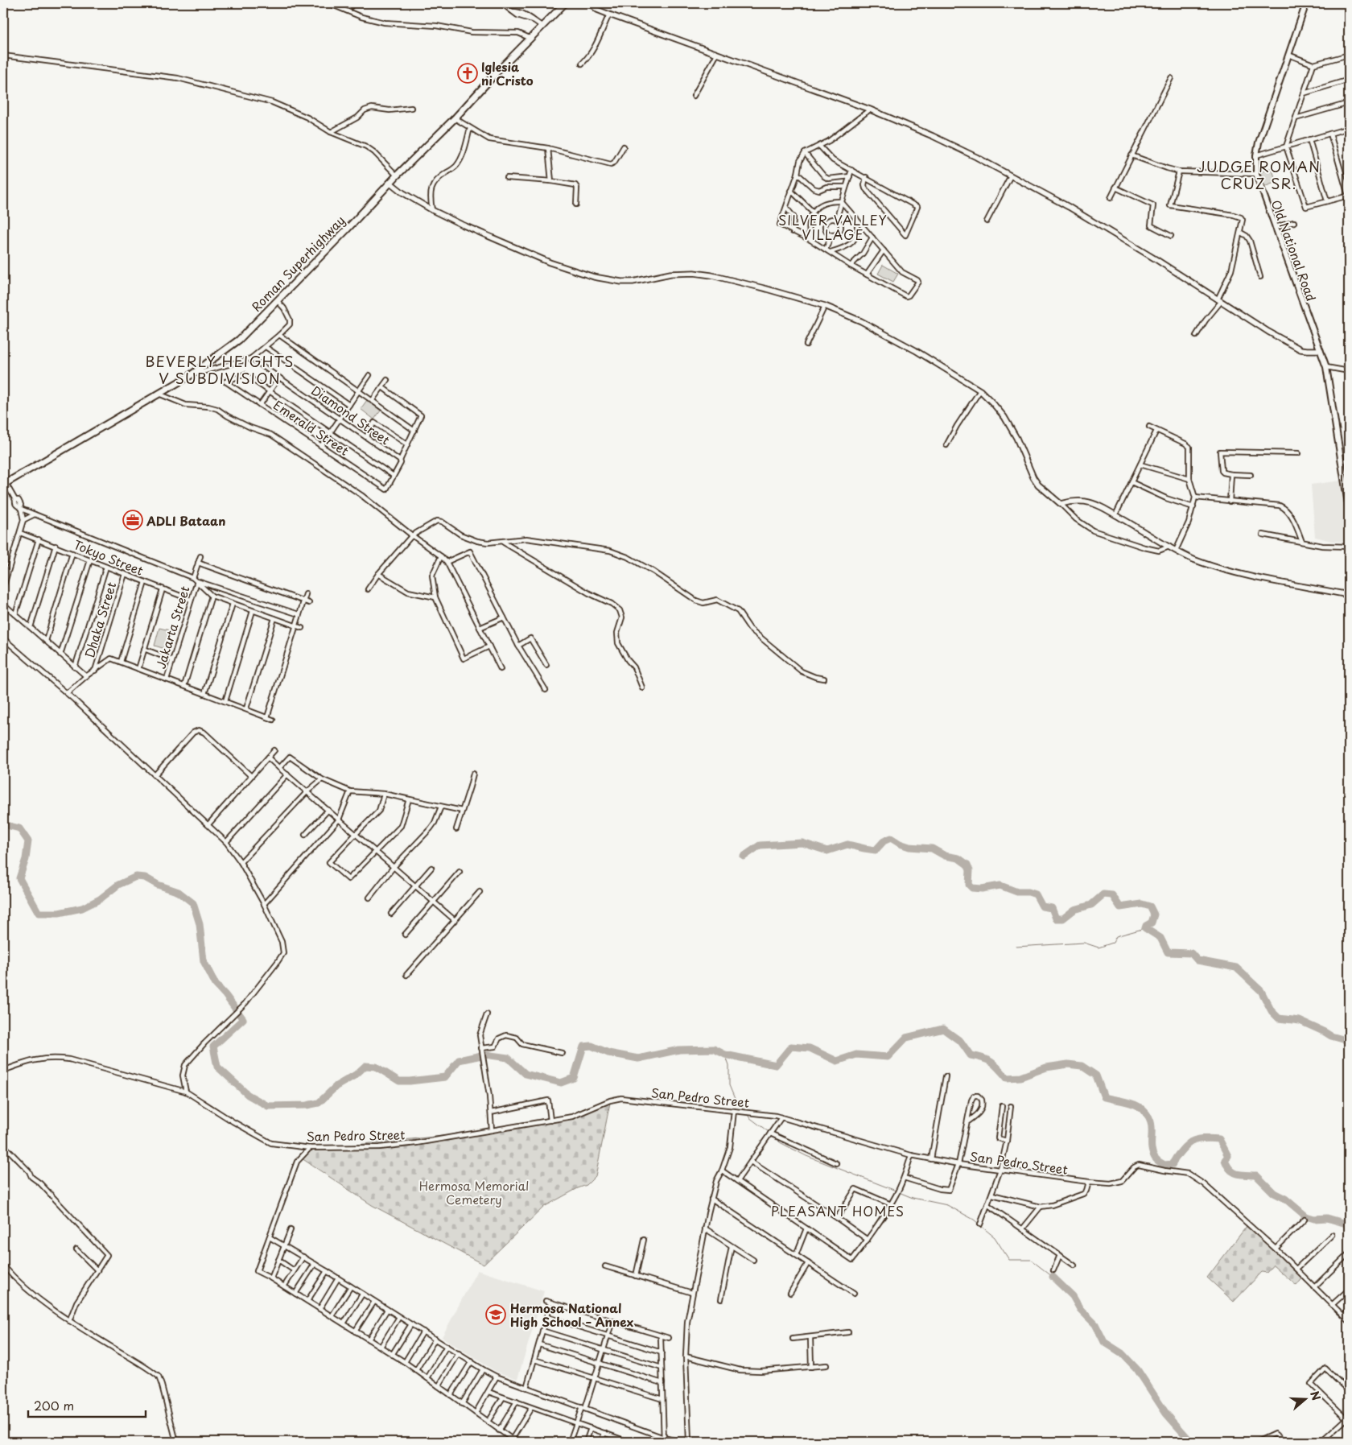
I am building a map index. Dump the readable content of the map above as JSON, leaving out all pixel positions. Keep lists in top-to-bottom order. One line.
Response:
{"streets":{"main road":["Old National Road","Roman Superhighway"],"street":["Diamond Street","Emerald Street","Tokyo Street","Dhaka Street","Jakarta Street","San Pedro Street"]},"crossings":[["Tokyo Street","Dhaka Street"],["Tokyo Street","Jakarta Street"]],"districts":["JUDGE ROMAN CRUZ SR.","SILVER VALLEY VILLAGE","BEVERLY HEIGHTS V SUBDIVISION","PLEASANT HOMES"],"parks":["Hermosa Memorial Cemetery"],"places":{"church":["Iglesia ni Cristo"],"office":["ADLI Bataan"],"school or university":["Hermosa National High School – Annex"]},"scale_bar":"200 m","north":"right"}
